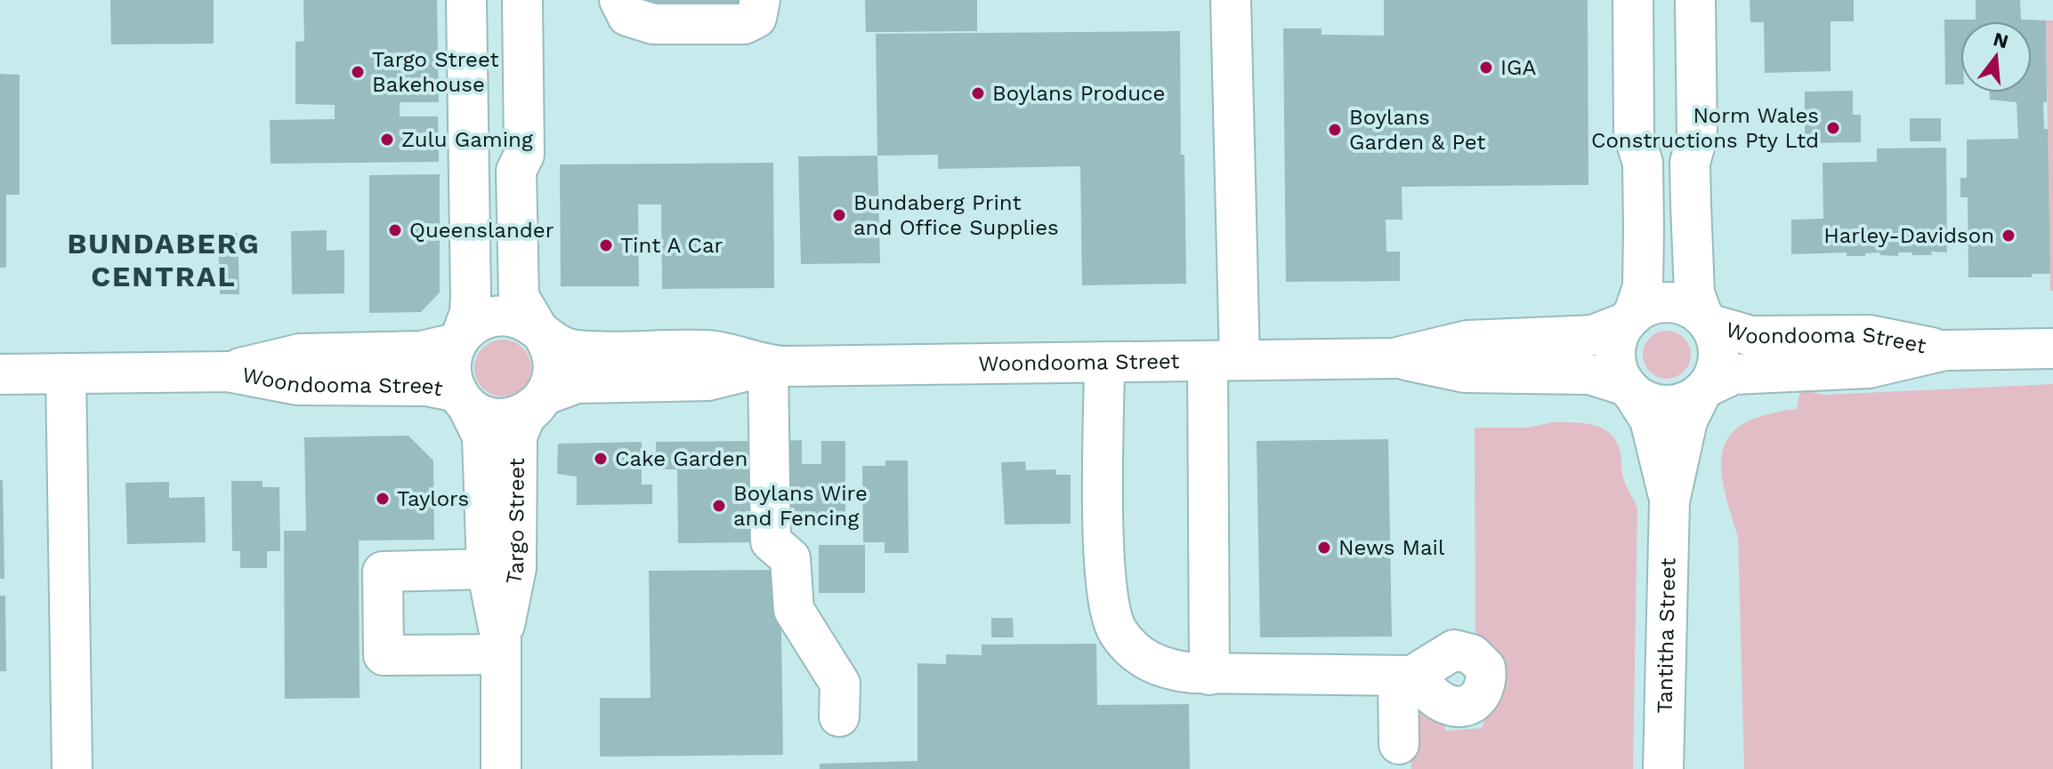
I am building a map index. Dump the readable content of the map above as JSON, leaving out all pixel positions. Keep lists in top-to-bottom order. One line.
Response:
{"streets":{"street":["Woondooma Street","Targo Street","Tantitha Street"]},"crossings":[["Woondooma Street","Targo Street"],["Woondooma Street","Tantitha Street"]],"districts":["BUNDABERG CENTRAL"],"places":["IGA","Targo Street Bakehouse","Boylans Produce","Norm Wales Constructions Pty Ltd","Boylans Garden & Pet","Zulu Gaming","Bundaberg Print and Office Supplies","Queenslander","Harley-Davidson","Tint A Car","Cake Garden","Taylors","Boylans Wire and Fencing","News Mail"],"north":"top"}
